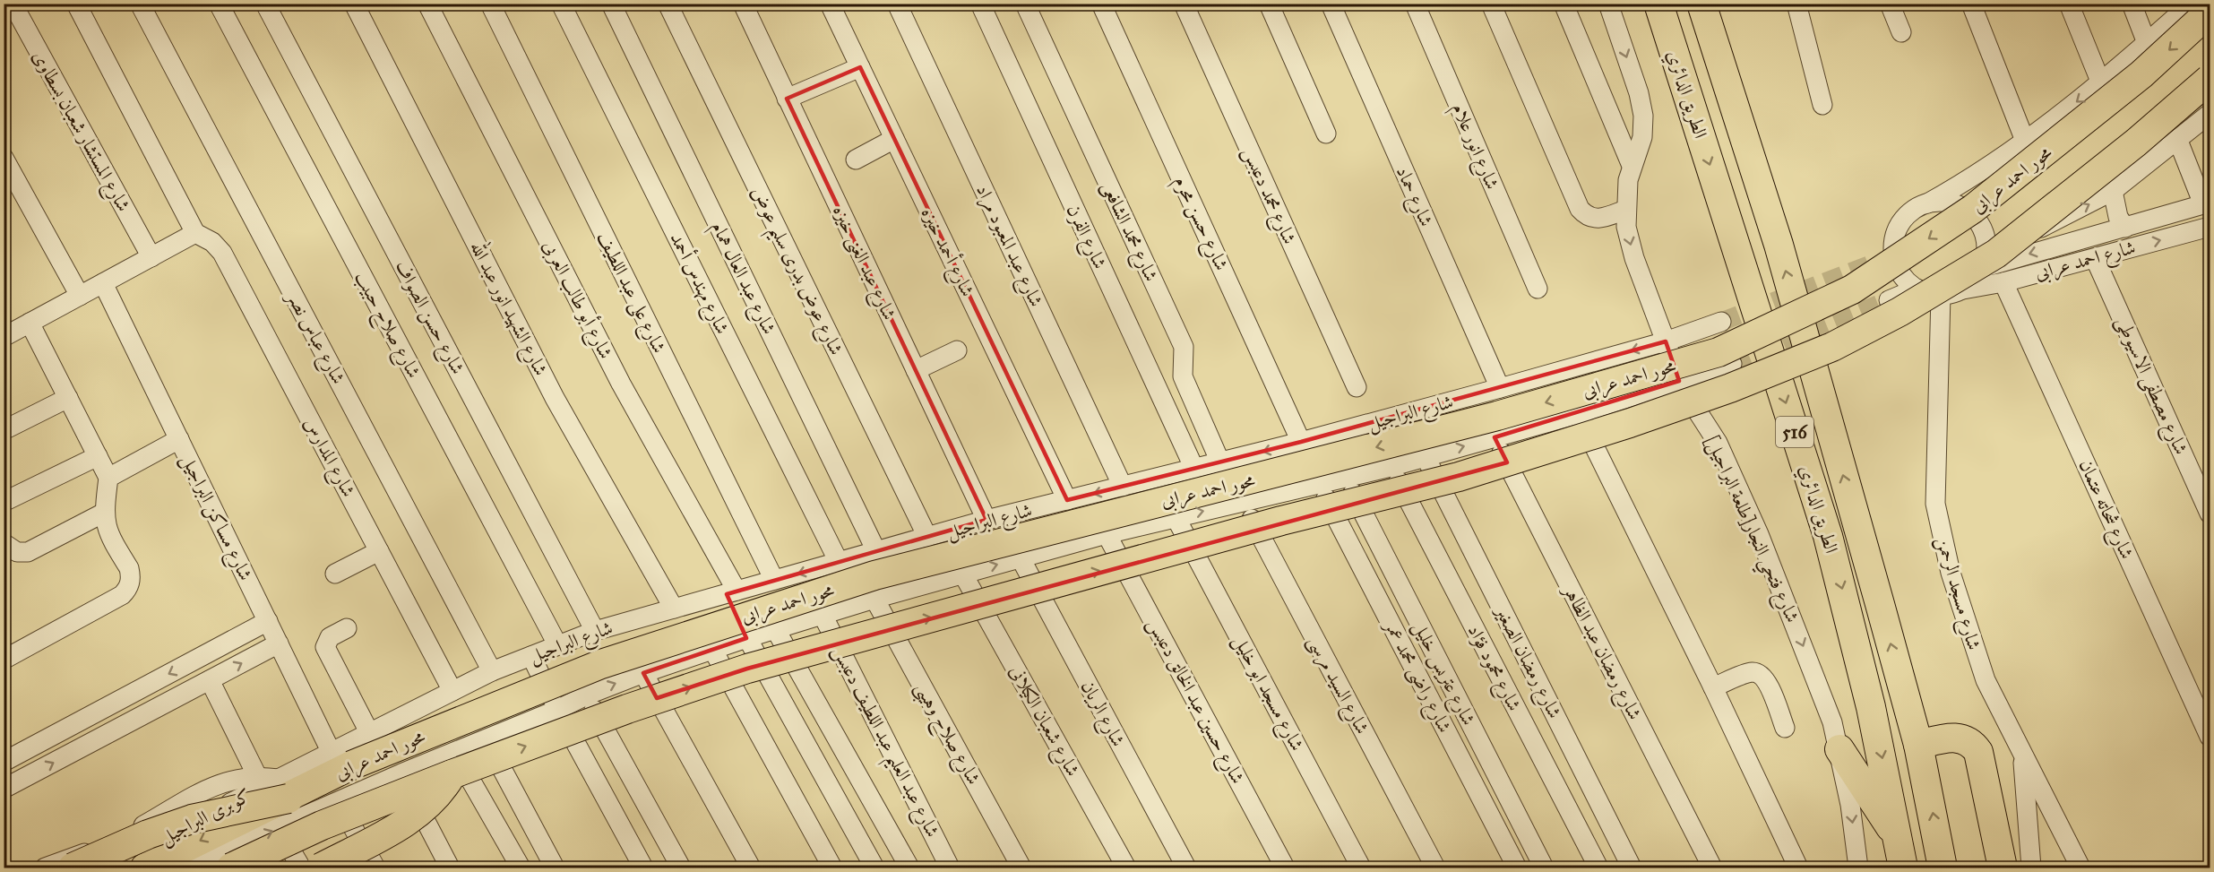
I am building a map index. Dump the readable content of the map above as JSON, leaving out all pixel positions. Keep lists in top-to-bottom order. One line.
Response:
{"streets":{"highway":["الطريق الدائري","محور احمد عرابى","516"],"street":["شارع المستشار شعبان بسطاوى","شارع انور علام","شارع محمد دعبس","شارع حماد","شارع حسن محرم","شارع محمد الشافعى","شارع الفرن","شارع عبد المعبود مراد","شارع أحمد خيزه","شارع احمد عرابى","شارع عبد الغنى خيزه","شارع عوض بدرى سليم عوض","شارع عبد العال همام","شارع مهندس أحمد","شارع على عبد اللطيف","شارع أبو طالب العربى","شارع الشهيد انور عبد الله","شارع حسن الصواف","شارع صلاح حبيب","شارع عباس نصر","شارع مصطفى الاسيوطى","شارع البراجيل","شارع المدارس","شارع شحاته عتمان","شارع مساكن البراجيل","شارع فتحي النجار[طلعة البراجيل]","شارع مسجد الرحمن","شارع رمضان عبد الظاهر","شارع رمضان الصغير","شارع محمود فؤاد","شارع عتريس خليل","شارع راضى محمد عمر","شارع السيد مرسى","شارع مسجد ابو خليل","شارع حسين عبد الخالق دعبس","شارع الريان","شارع شعبان الكيلانى","شارع صلاح وهيبى","شارع عبد العليم عبد اللطيف دعبس","كوبرى البراجيل"]},"crossings":[["محور احمد عرابى","شارع البراجيل"],["محور احمد عرابى","كوبرى البراجيل"],["شارع حماد","شارع البراجيل"],["شارع حسن محرم","شارع البراجيل"],["شارع محمد الشافعى","شارع البراجيل"],["شارع الفرن","شارع البراجيل"],["شارع عبد المعبود مراد","شارع البراجيل"],["شارع أحمد خيزه","شارع البراجيل"],["شارع احمد عرابى","شارع مصطفى الاسيوطى"],["شارع احمد عرابى","شارع شحاته عتمان"],["شارع احمد عرابى","شارع مسجد الرحمن"],["شارع عبد الغنى خيزه","شارع البراجيل"],["شارع عوض بدرى سليم عوض","شارع البراجيل"],["شارع عبد العال همام","شارع البراجيل"],["شارع مهندس أحمد","شارع البراجيل"],["شارع على عبد اللطيف","شارع البراجيل"],["شارع أبو طالب العربى","شارع البراجيل"],["شارع الشهيد انور عبد الله","شارع البراجيل"],["شارع حسن الصواف","شارع البراجيل"],["شارع صلاح حبيب","شارع البراجيل"],["شارع عباس نصر","شارع البراجيل"],["شارع البراجيل","شارع المدارس"],["شارع البراجيل","شارع مساكن البراجيل"],["شارع البراجيل","شارع فتحي النجار[طلعة البراجيل]"],["شارع البراجيل","كوبرى البراجيل"]]}
